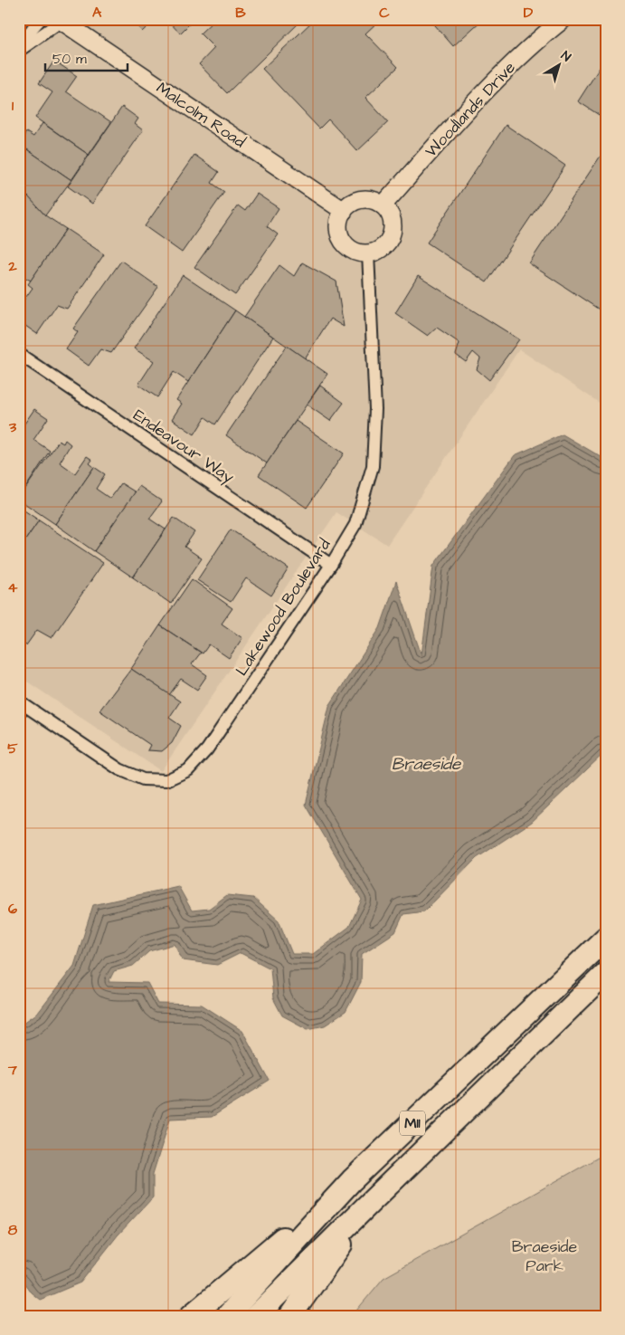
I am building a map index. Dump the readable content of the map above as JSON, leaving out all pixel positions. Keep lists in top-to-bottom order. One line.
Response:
{"streets":{"highway":["M11"],"street":["Woodlands Drive","Malcolm Road","Endeavour Way","Lakewood Boulevard"]},"crossings":[["Woodlands Drive","Malcolm Road"],["Woodlands Drive","Lakewood Boulevard"],["Malcolm Road","Lakewood Boulevard"],["Endeavour Way","Lakewood Boulevard"]],"water":["Braeside"],"parks":["Braeside Park"],"scale_bar":"50 m","north":"top right","grid":{"columns":["A","B","C","D"],"rows":["1","2","3","4","5","6","7","8"]}}
